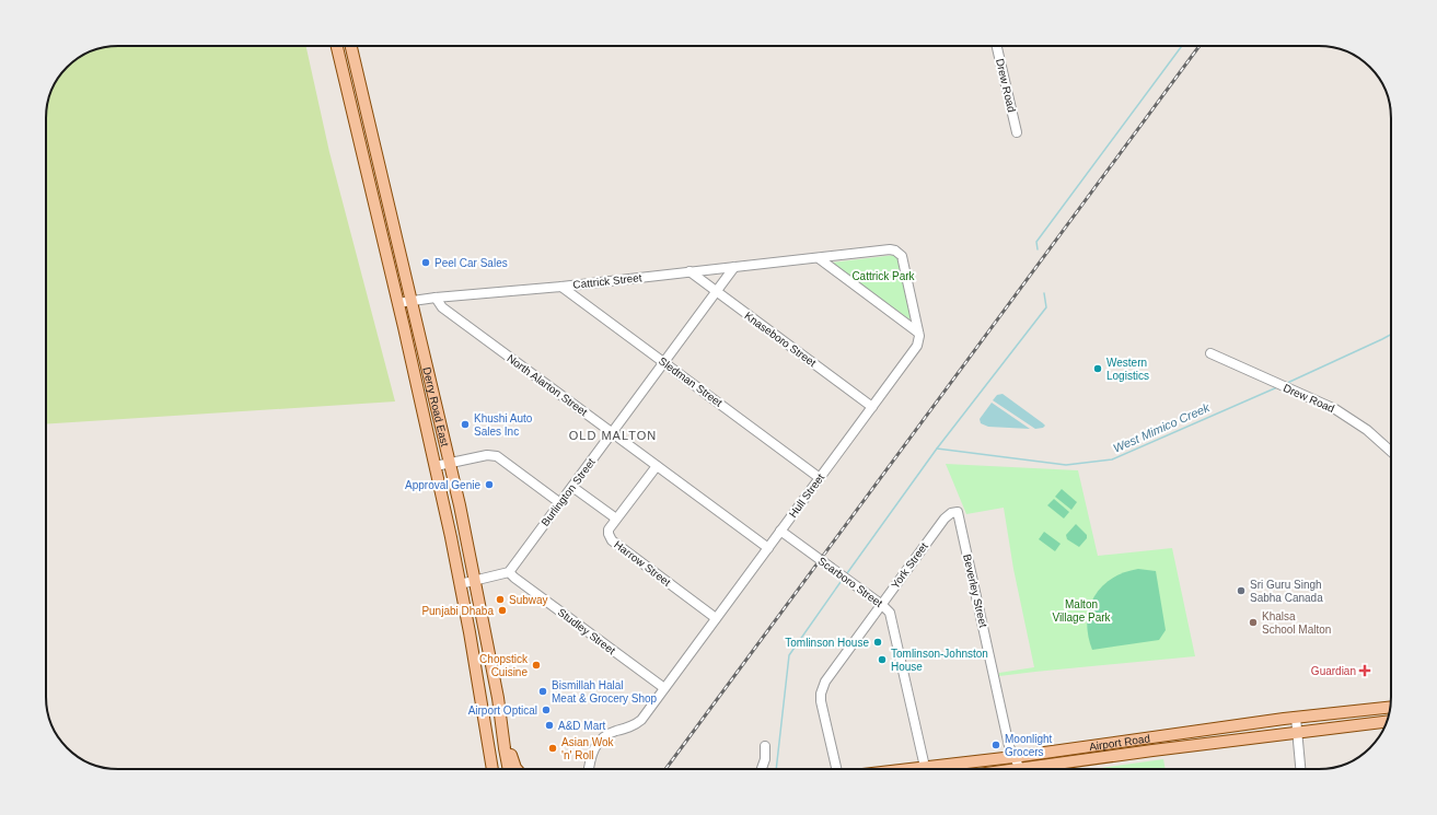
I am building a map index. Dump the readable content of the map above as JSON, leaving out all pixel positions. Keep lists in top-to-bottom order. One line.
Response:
{"streets":{"main road":["Derry Road East","Airport Road"],"street":["Drew Road","Cattrick Street","Knaseboro Street","Sledman Street","North Alarton Street","Burlington Street","Hull Street","Harrow Street","York Street","Scarboro Street","Beverley Street","Studley Street"]},"crossings":[["Cattrick Street","Knaseboro Street"],["Cattrick Street","Sledman Street"],["Cattrick Street","North Alarton Street"],["Cattrick Street","Derry Road East"],["Cattrick Street","Burlington Street"],["Cattrick Street","Hull Street"],["Knaseboro Street","Burlington Street"],["Knaseboro Street","Hull Street"],["Sledman Street","Burlington Street"],["Sledman Street","Hull Street"],["North Alarton Street","Burlington Street"],["North Alarton Street","Hull Street"],["Burlington Street","Studley Street"],["Hull Street","Harrow Street"],["Hull Street","Scarboro Street"],["Hull Street","Studley Street"],["York Street","Scarboro Street"],["York Street","Beverley Street"],["Beverley Street","Airport Road"]],"districts":["OLD MALTON"],"water":["West Mimico Creek"],"parks":["Cattrick Park","Malton Village Park"],"places":{"other":["Peel Car Sales","Western Logistics","Khushi Auto Sales Inc","Approval Genie","Sri Guru Singh Sabha Canada","Subway","Punjabi Dhaba","Khalsa School Malton","Tomlinson House","Tomlinson-Johnston House","Chopstick Cuisine","Bismillah Halal Meat & Grocery Shop","Airport Optical","A&D Mart","Moonlight Grocers","Asian Wok 'n' Roll"],"health":["Guardian"]}}
